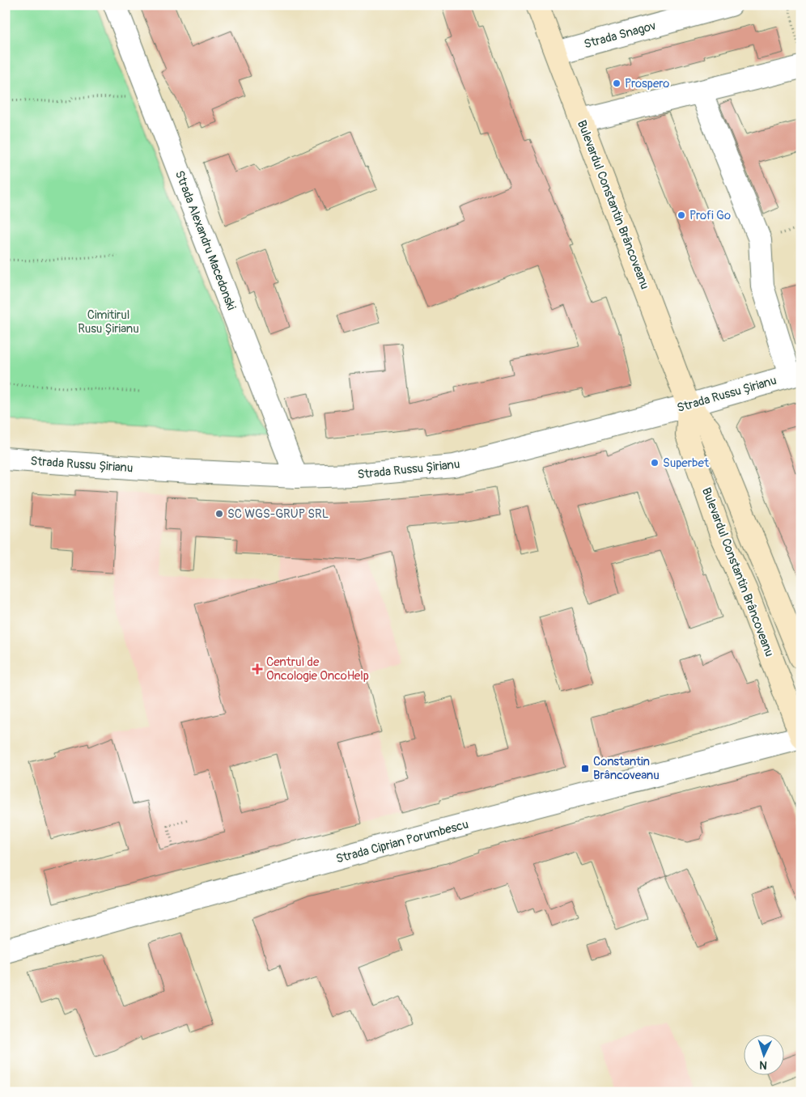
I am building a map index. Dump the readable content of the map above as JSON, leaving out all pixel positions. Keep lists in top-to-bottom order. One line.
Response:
{"streets":{"main road":["Bulevardul Constantin Brâncoveanu"],"street":["Strada Snagov","Strada Alexandru Macedonski","Strada Russu Șirianu","Strada Ciprian Porumbescu"]},"crossings":[["Strada Snagov","Bulevardul Constantin Brâncoveanu"],["Bulevardul Constantin Brâncoveanu","Strada Russu Șirianu"],["Bulevardul Constantin Brâncoveanu","Strada Ciprian Porumbescu"],["Strada Alexandru Macedonski","Strada Russu Șirianu"]],"parks":["Cimitirul Rusu Șirianu"],"places":{"other":["Prospero","Profi Go","Superbet","SC WGS-GRUP SRL"],"health":["Centrul de Oncologie OncoHelp"],"transit":["Constantin Brâncoveanu"]},"north":"bottom"}
